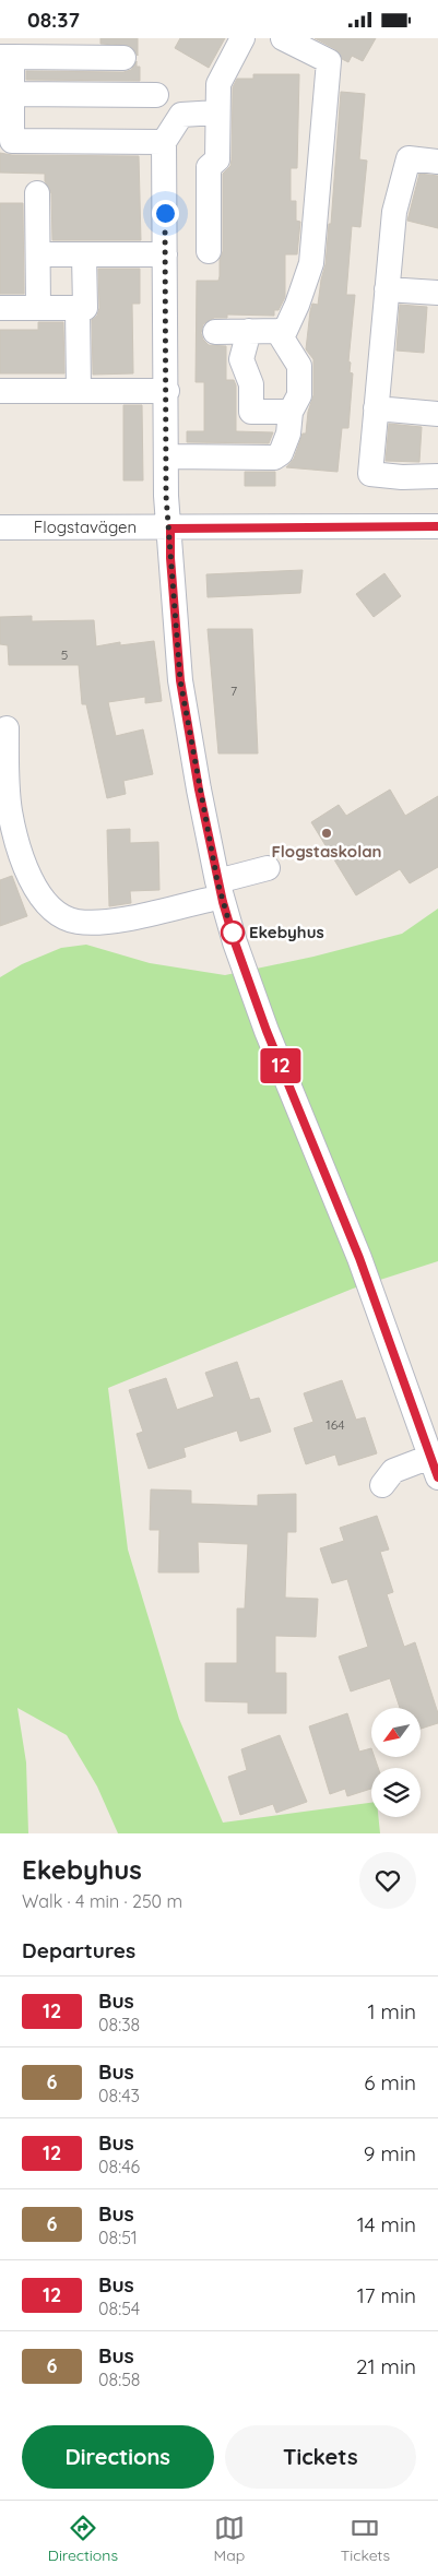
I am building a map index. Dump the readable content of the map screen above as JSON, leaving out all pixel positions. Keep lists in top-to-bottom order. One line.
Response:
{"streets":{"street":["Flogstavägen"]},"places":["Flogstaskolan","Ekebyhus"],"lines":["bus line 12"],"house_numbers":["5","7","164"],"north":"bottom left","page":{"status":"08:37","on_map":"12","heading":[["Ekebyhus","Walk · 4 min · 250 m"],"Departures"],"list":[{"mark":"12","name":"Bus","note":"08:38","value":"1 min"},{"mark":"6","name":"Bus","note":"08:43","value":"6 min"},{"mark":"12","name":"Bus","note":"08:46","value":"9 min"},{"mark":"6","name":"Bus","note":"08:51","value":"14 min"},{"mark":"12","name":"Bus","note":"08:54","value":"17 min"},{"mark":"6","name":"Bus","note":"08:58","value":"21 min"}],"buttons":["Directions","Tickets"],"tabs":["Directions","Map","Tickets"]}}
